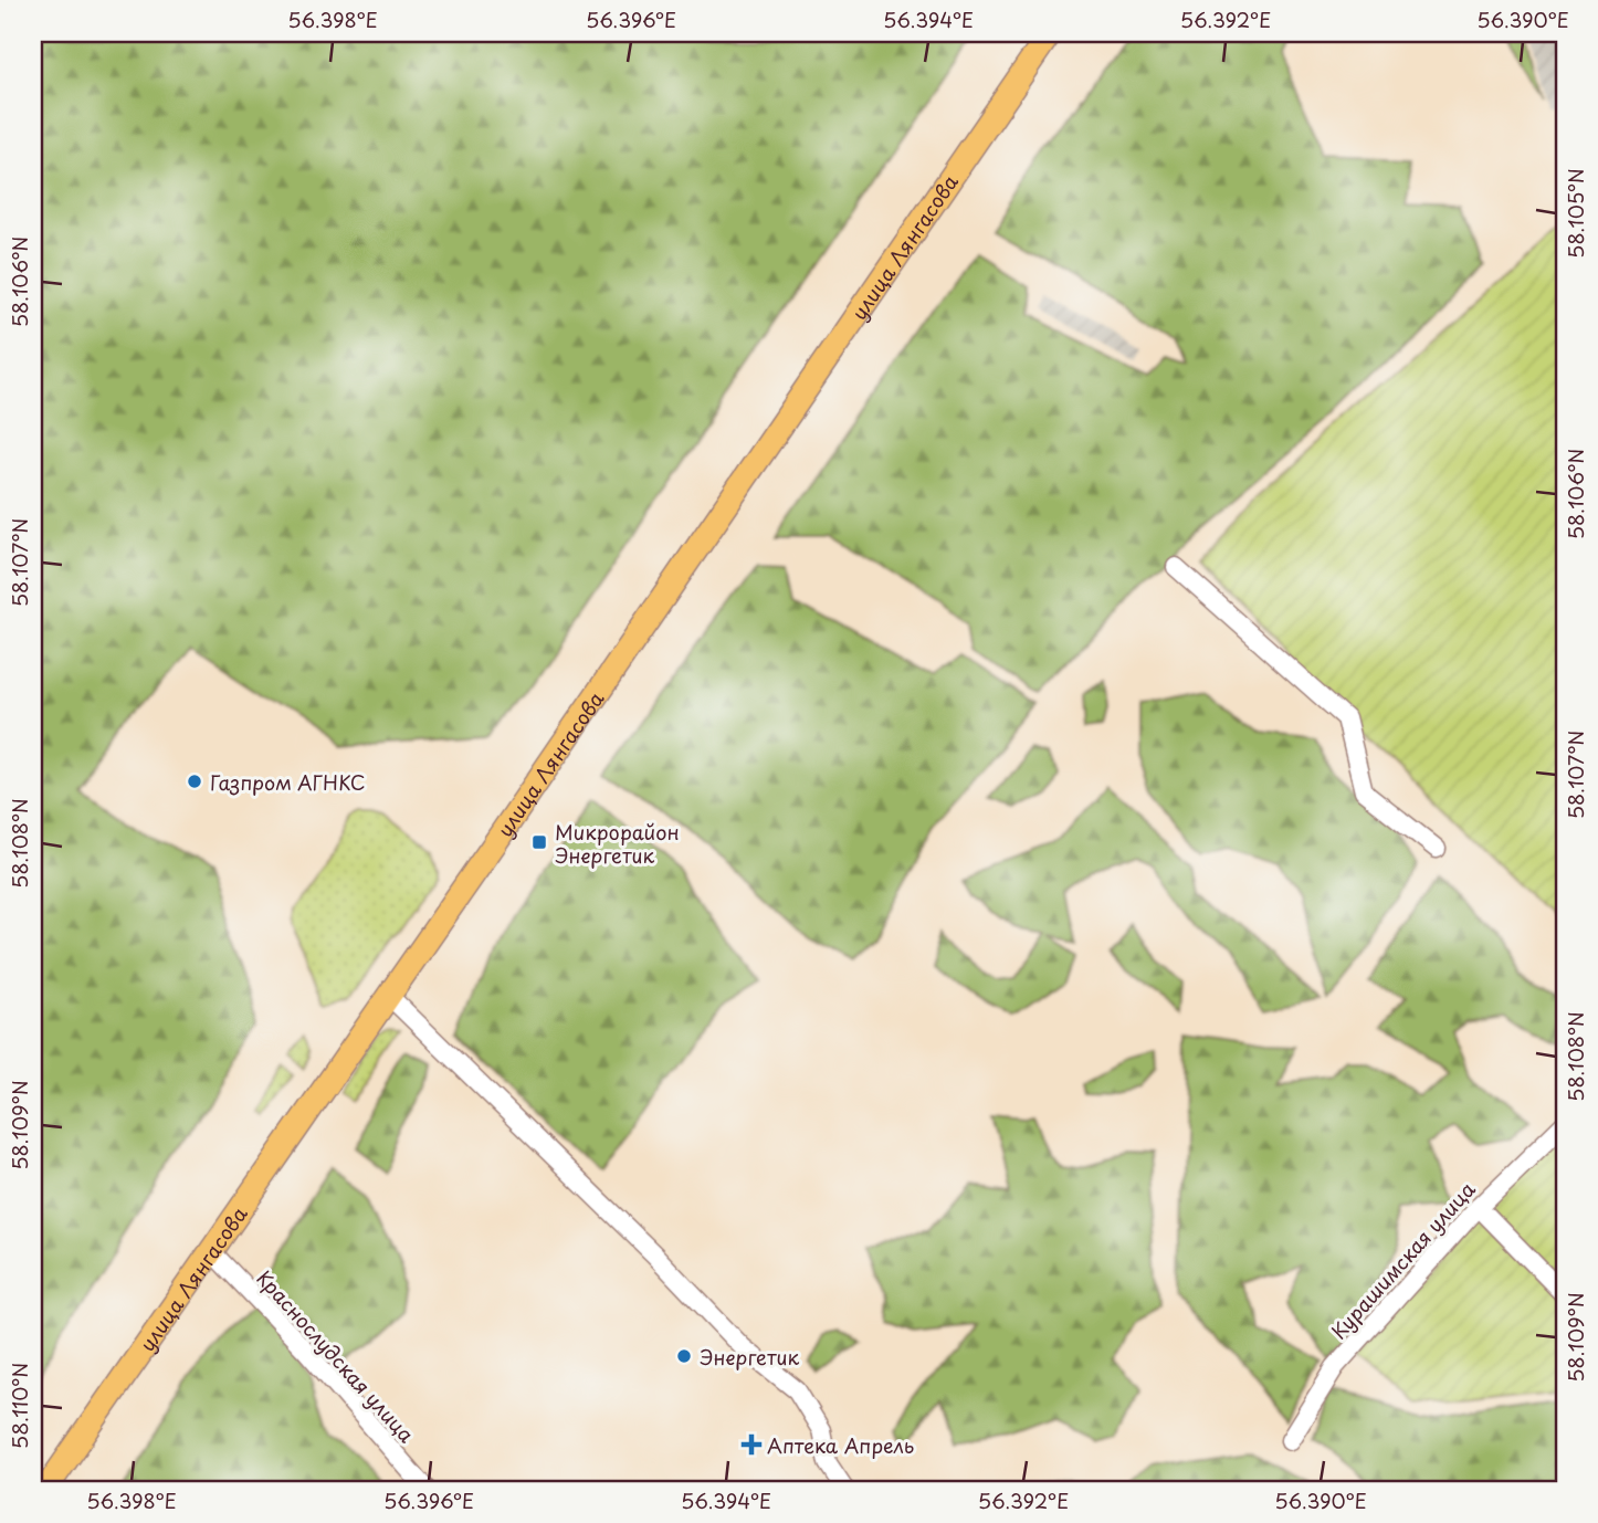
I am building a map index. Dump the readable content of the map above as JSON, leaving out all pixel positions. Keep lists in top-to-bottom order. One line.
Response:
{"streets":{"main road":["улица Лянгасова"],"street":["Курашимская улица","Краснослудская улица"]},"crossings":[["улица Лянгасова","Краснослудская улица"]],"places":{"other":["Газпром АГНКС","Энергетик"],"transit":["Микрорайон Энергетик"],"health":["Аптека Апрель"]},"coordinates":["56.398°E","56.396°E","56.394°E","56.392°E","56.390°E","58.105°N","58.106°N","58.107°N","58.108°N","58.109°N","58.110°N"]}
